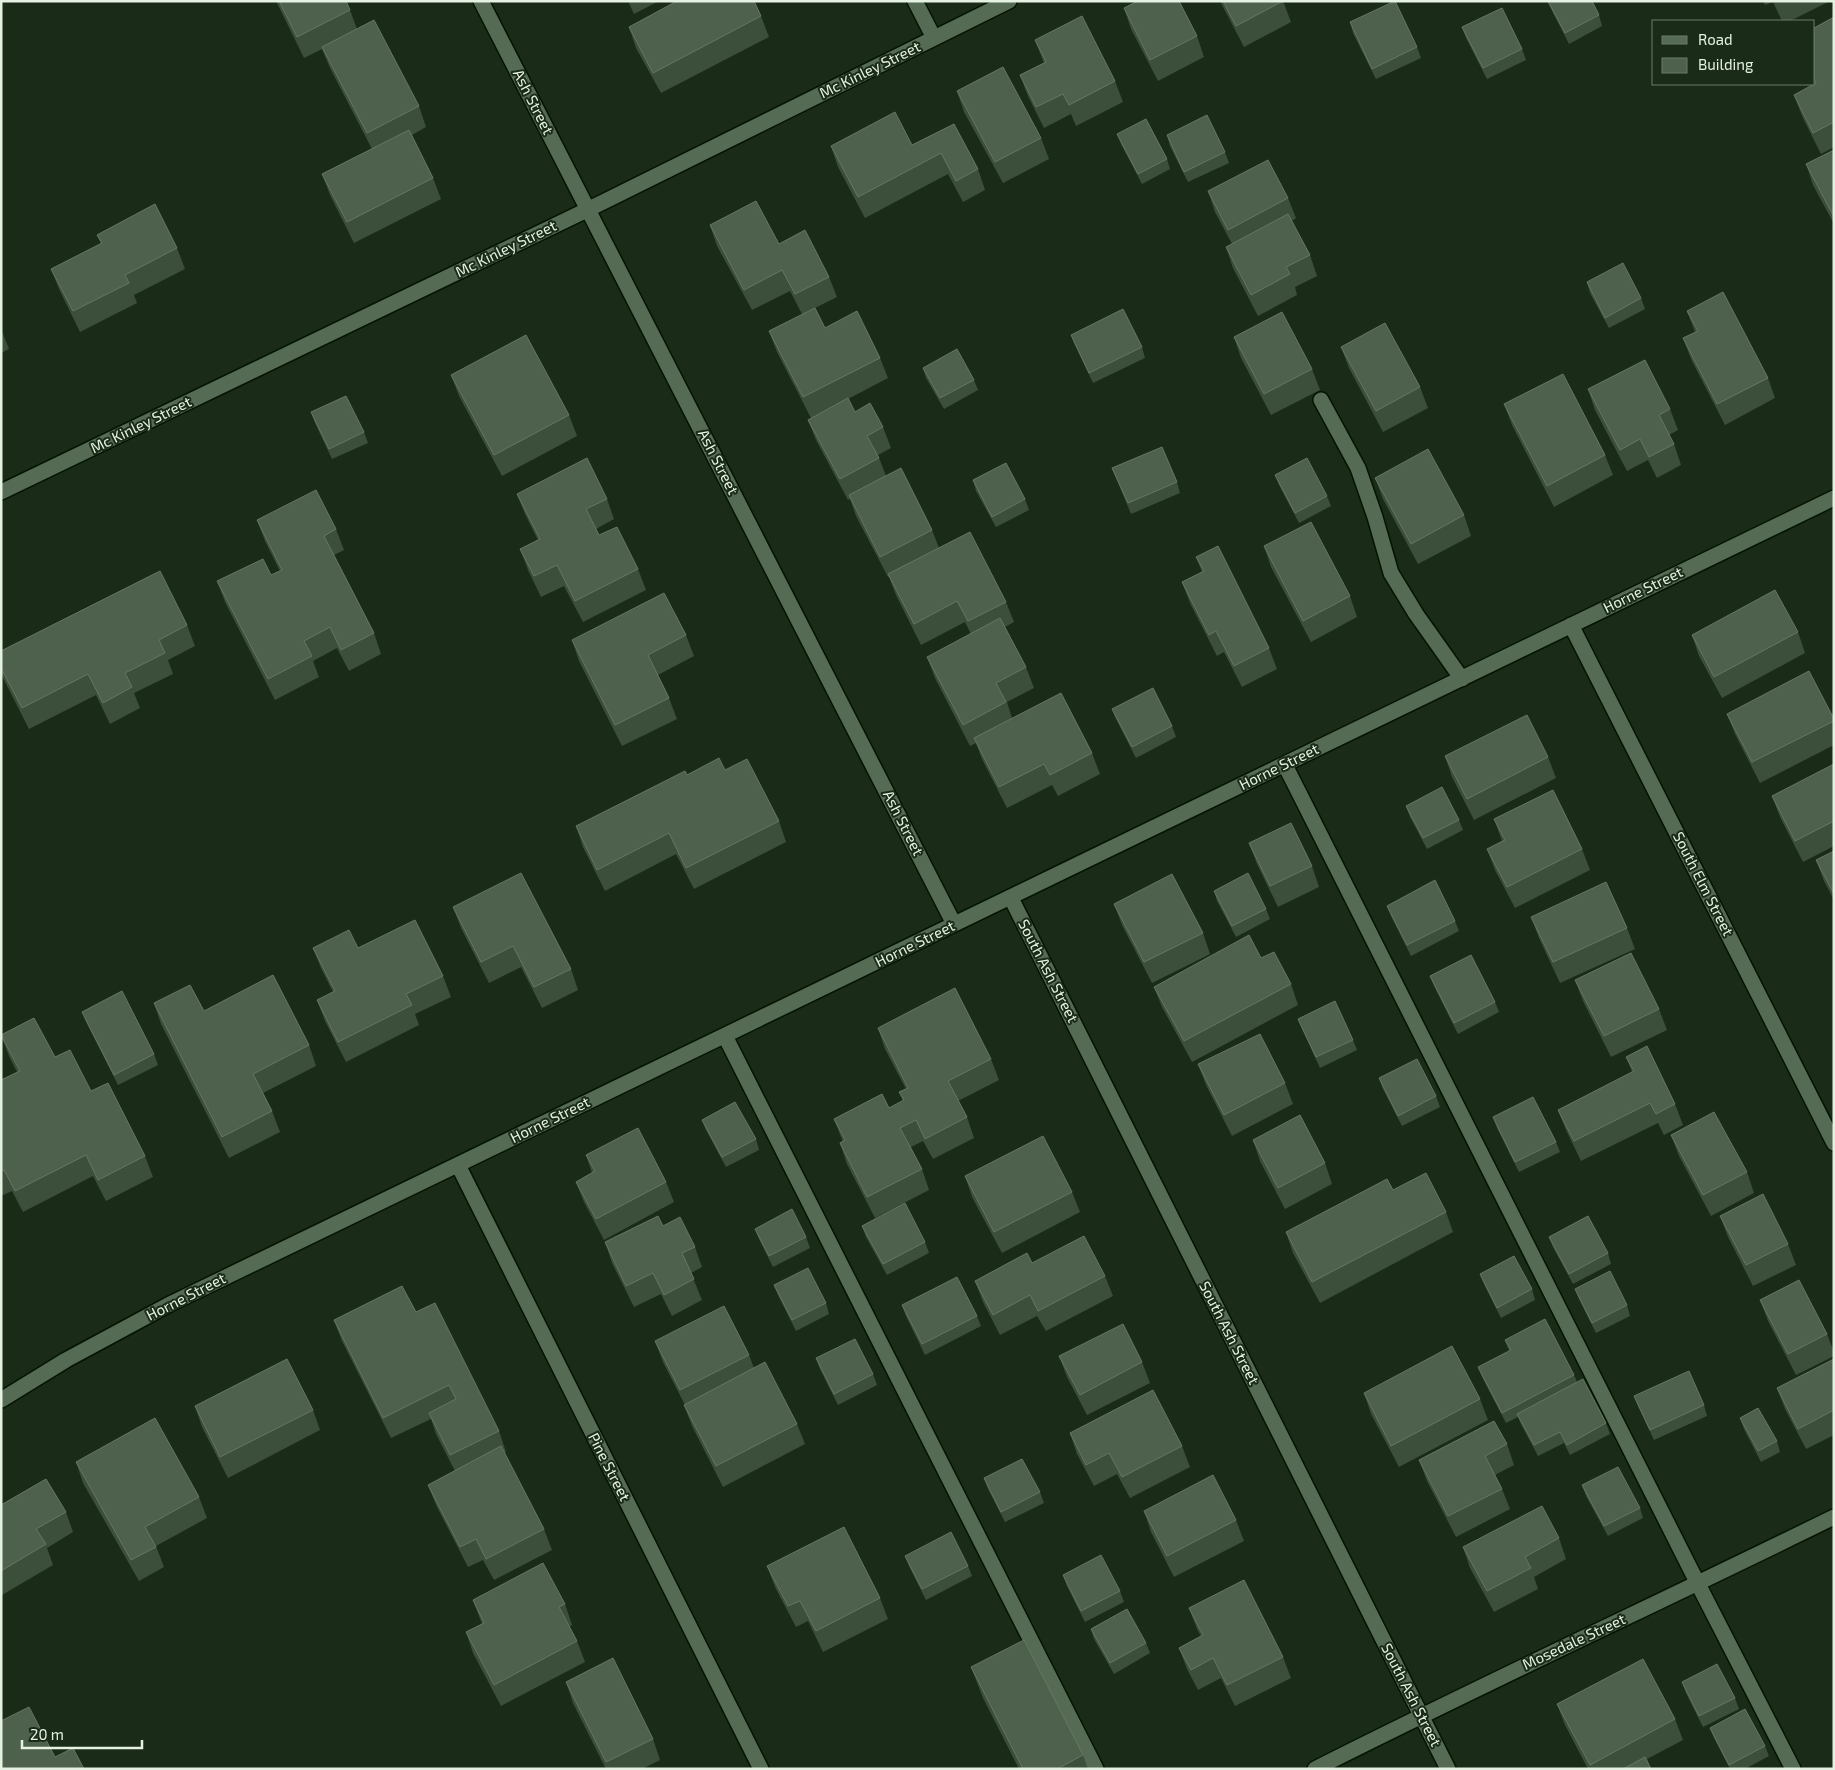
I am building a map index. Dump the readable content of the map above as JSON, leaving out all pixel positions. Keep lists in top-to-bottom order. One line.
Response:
{"streets":{"street":["Mc Kinley Street","Ash Street","Horne Street","South Elm Street","South Ash Street","Pine Street","Mosedale Street"]},"crossings":[["Mc Kinley Street","Ash Street"],["Ash Street","Horne Street"],["Horne Street","South Elm Street"],["Horne Street","South Ash Street"],["Horne Street","Pine Street"],["South Ash Street","Mosedale Street"]],"legend":["Road","Building"],"scale_bar":"20 m"}
